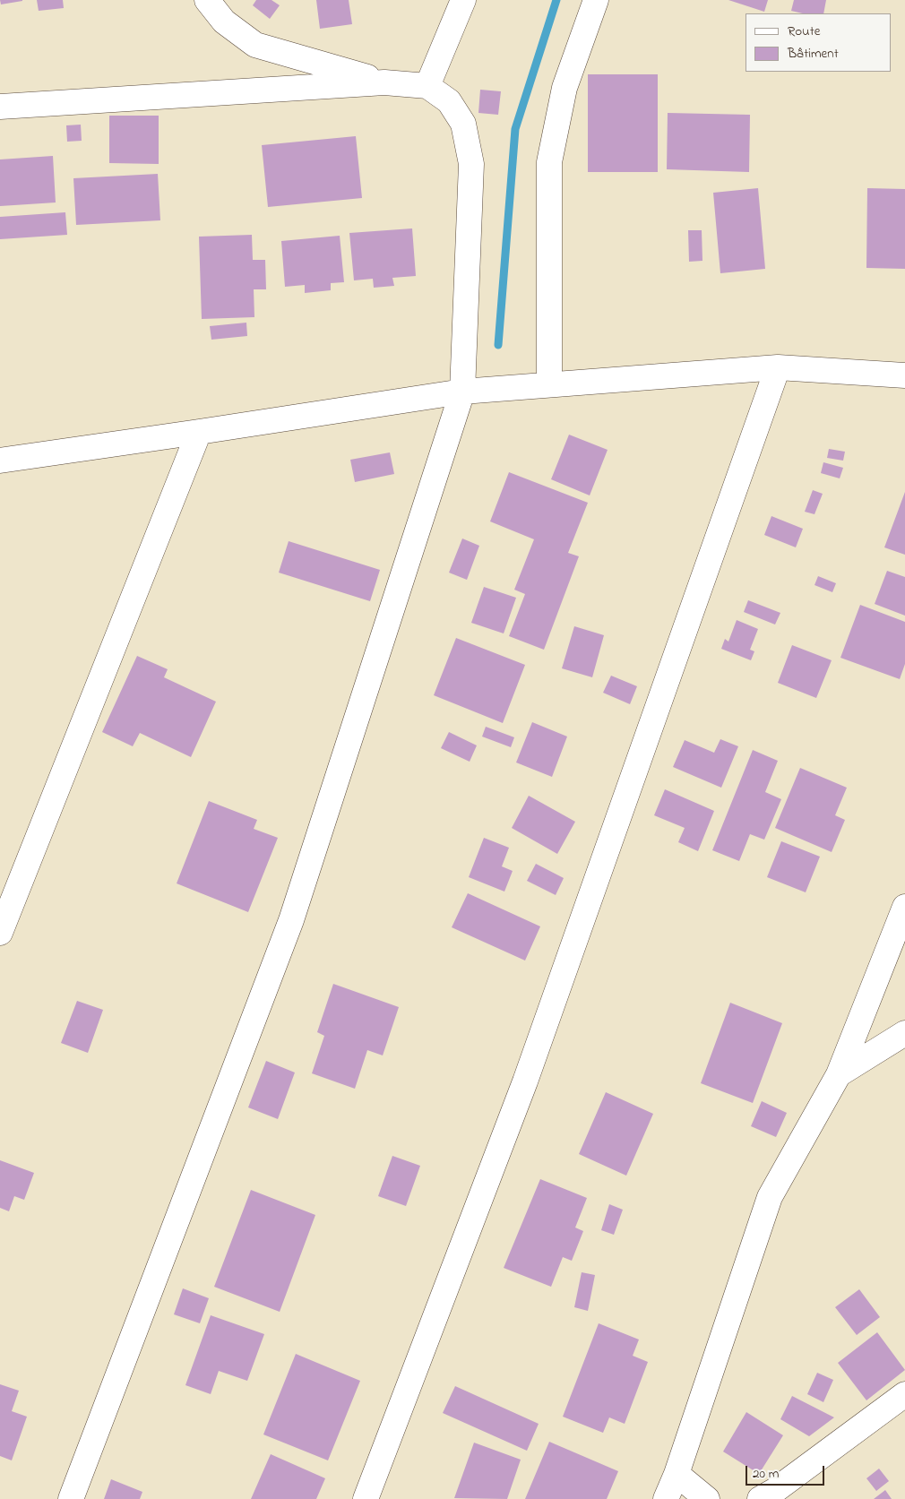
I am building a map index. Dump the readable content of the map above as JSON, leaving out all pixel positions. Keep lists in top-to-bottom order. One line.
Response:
{"legend":["Route","Bâtiment"],"scale_bar":"20 m"}
